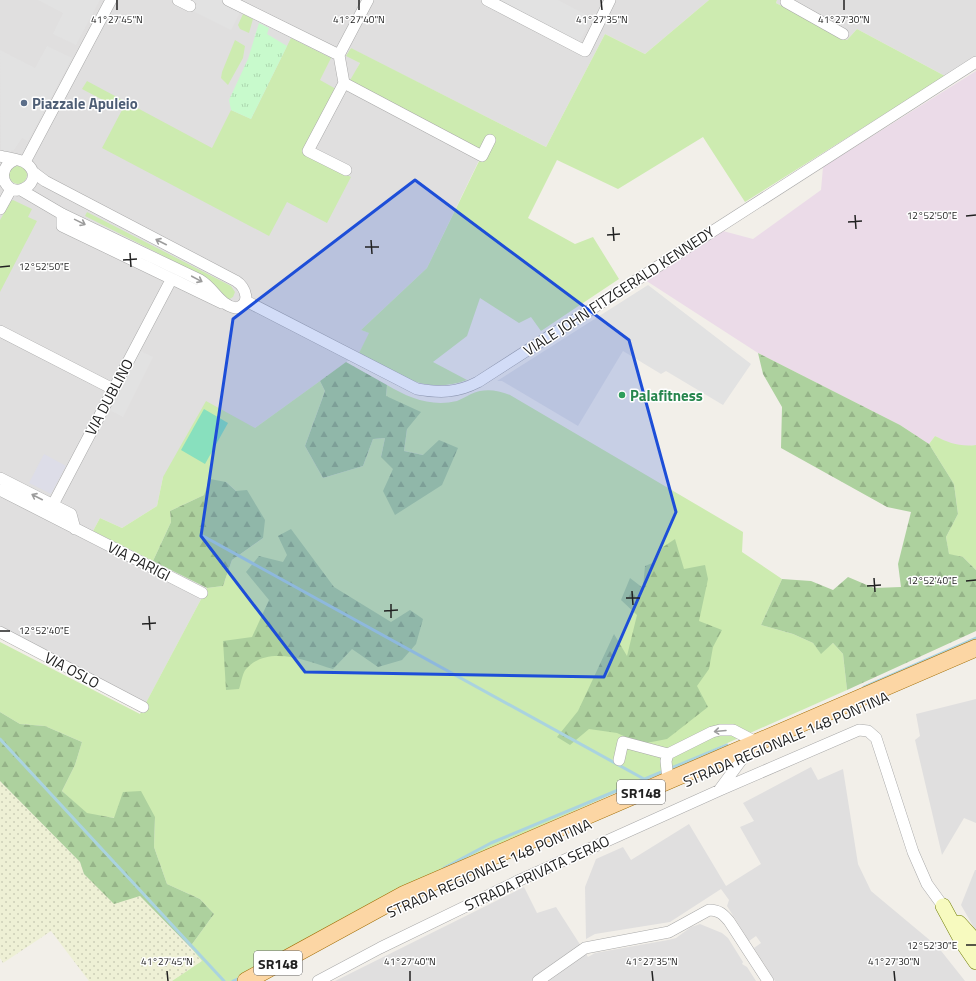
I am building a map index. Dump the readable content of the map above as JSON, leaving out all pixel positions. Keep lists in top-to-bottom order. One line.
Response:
{"streets":{"main road":["STRADA REGIONALE 148 PONTINA","SR148"],"street":["VIALE JOHN FITZGERALD KENNEDY","VIA DUBLINO","VIA PARIGI","VIA OSLO","STRADA PRIVATA SERAO"]},"crossings":[["VIA DUBLINO","VIA PARIGI"]],"places":["Piazzale Apuleio","Palafitness"],"coordinates":["41°27'45\"N","41°27'40\"N","41°27'35\"N","41°27'30\"N","12°52'50\"E","12°52'40\"E","12°52'30\"E"]}
